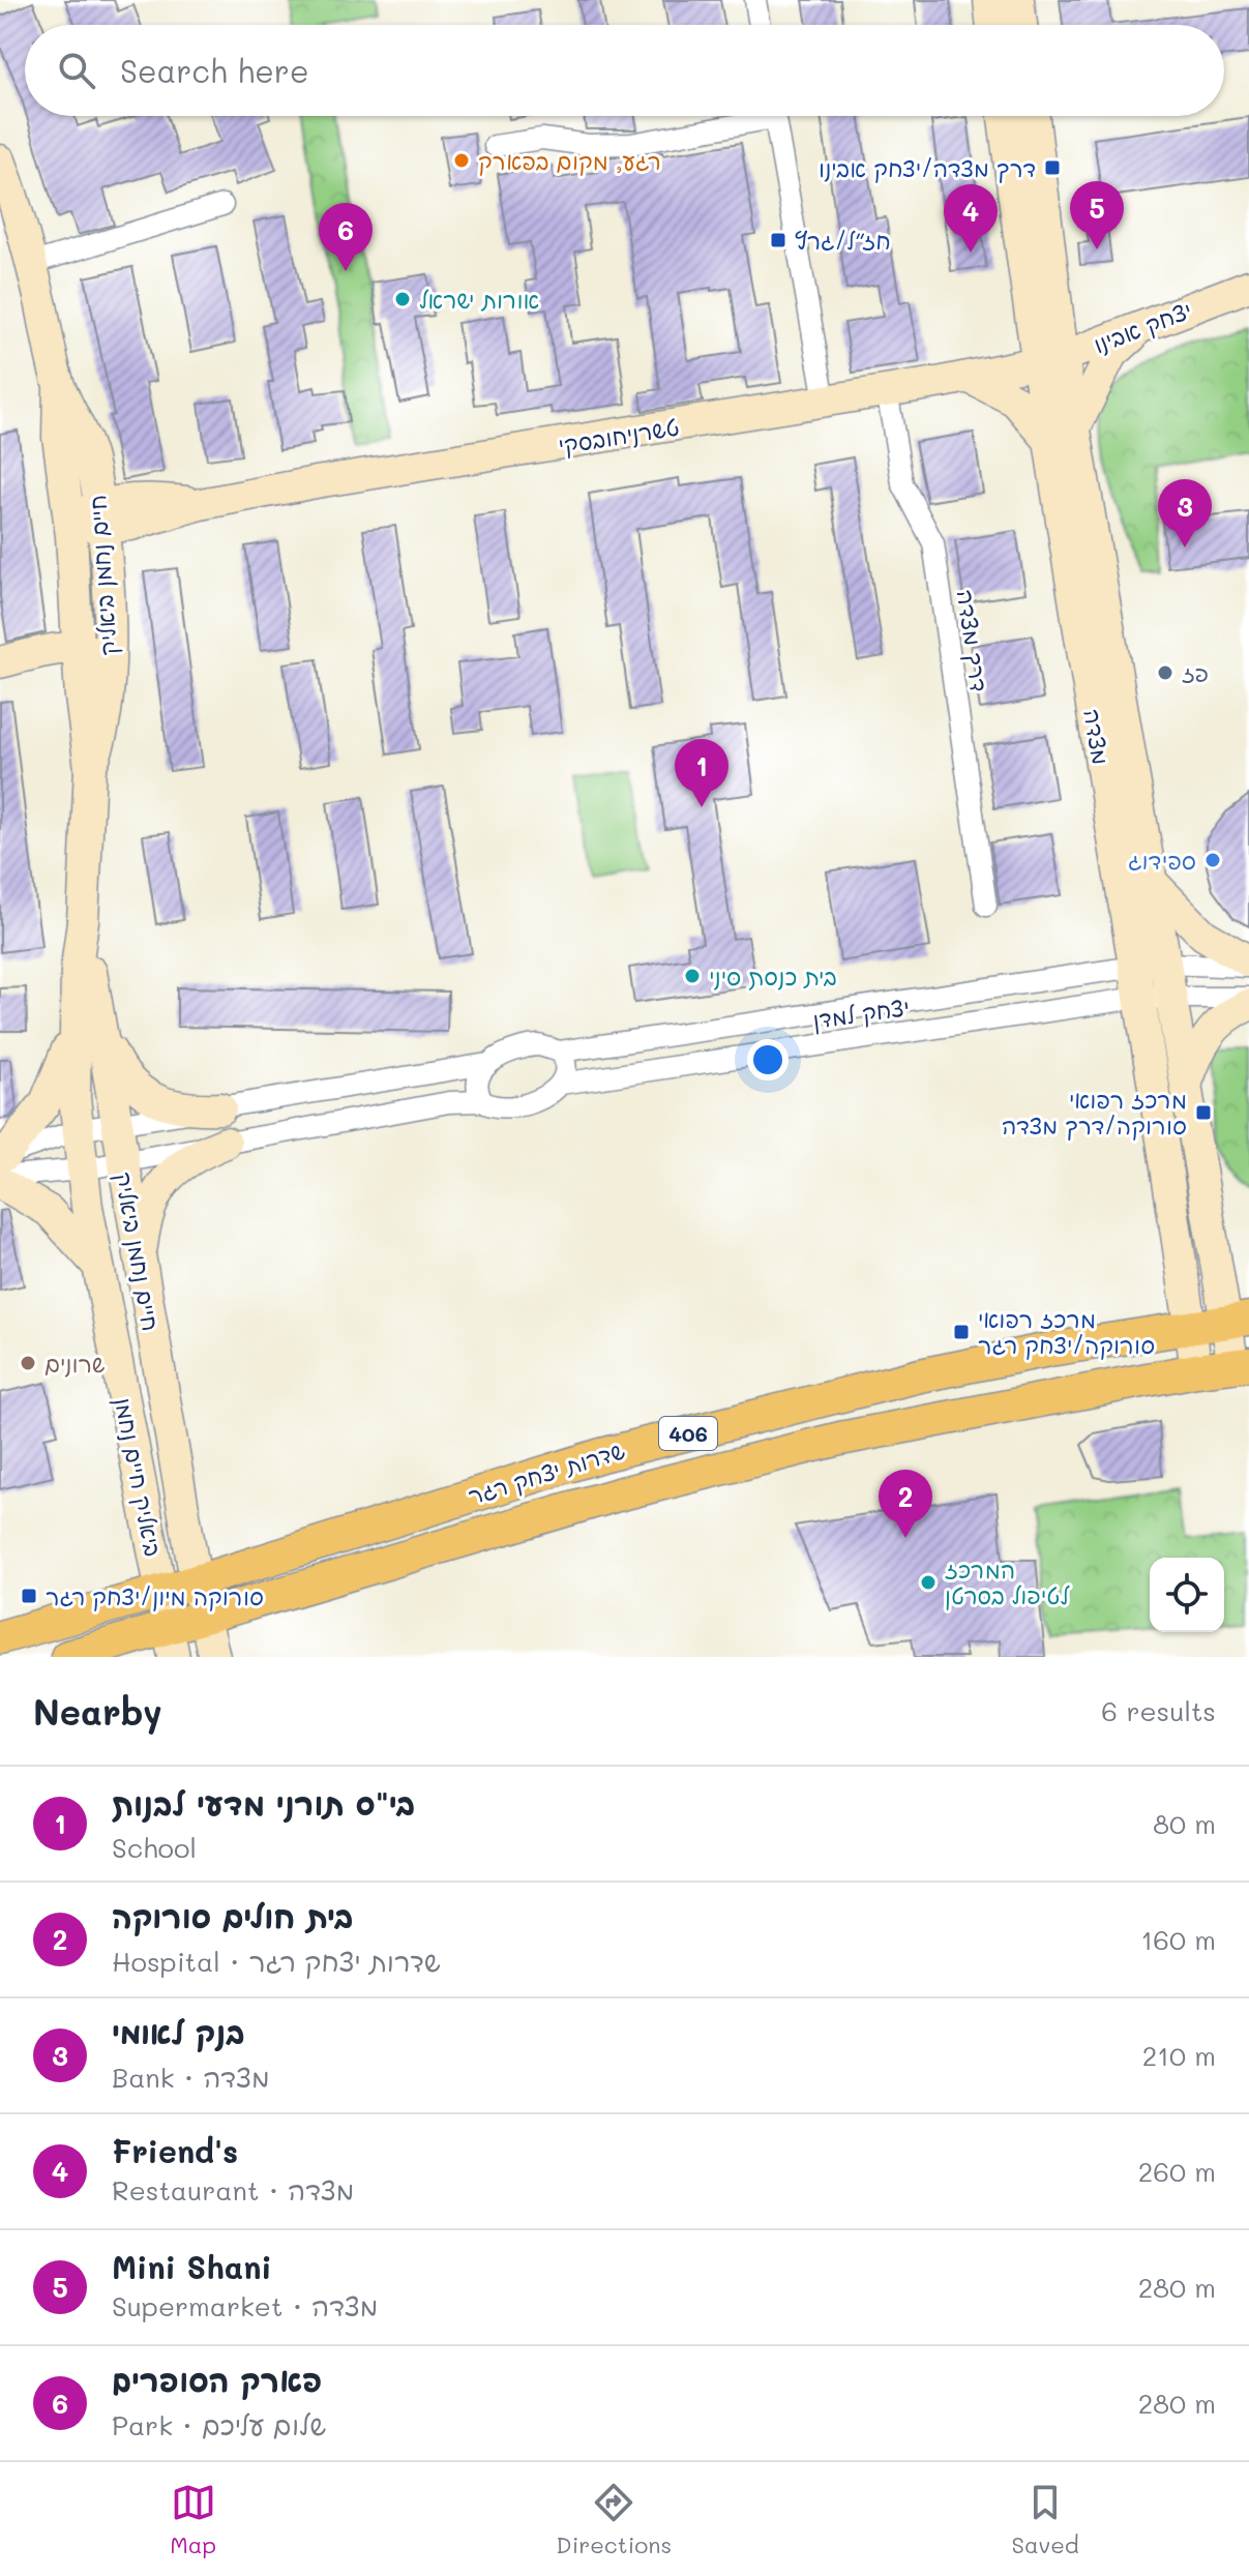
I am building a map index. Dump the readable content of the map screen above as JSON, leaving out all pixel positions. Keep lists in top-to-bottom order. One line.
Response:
{"streets":{"main road":["406","שדרות יצחק רגר"],"street":["יצחק אבינו","טשרניחובסקי","חיים נחמן ביאליק","דרך מצדה","מצדה","יצחק למדן","ביאליק חיים נחמן"]},"crossings":[["יצחק אבינו","טשרניחובסקי"],["יצחק אבינו","מצדה"],["טשרניחובסקי","חיים נחמן ביאליק"],["טשרניחובסקי","דרך מצדה"],["טשרניחובסקי","מצדה"],["חיים נחמן ביאליק","שדרות יצחק רגר"],["חיים נחמן ביאליק","ביאליק חיים נחמן"],["מצדה","יצחק למדן"],["מצדה","שדרות יצחק רגר"],["שדרות יצחק רגר","ביאליק חיים נחמן"]],"places":{"other":["רגע, מקום בפארק","אורות ישראל","פז","ספידוג","בית כנסת סיני","שרונים","המרכז לטיפול בסרטן"],"transit":["דרך מצדה/יצחק אבינו","חז״ל/גרץ","מרכז רפואי סורוקה/דרך מצדה","מרכז רפואי סורוקה/יצחק רגר","סורוקה מיון/יצחק רגר"]},"page":{"search":"Search here","pins":["5","4","6","3","1","2"],"heading":["Nearby","6 results"],"list":[{"mark":"1","name":"בי\"ס תורני מדעי לבנות","note":"School","value":"80 m"},{"mark":"2","name":"בית חולים סורוקה","note":"Hospital · שדרות יצחק רגר","value":"160 m"},{"mark":"3","name":"בנק לאומי","note":"Bank · מצדה","value":"210 m"},{"mark":"4","name":"Friend's","note":"Restaurant · מצדה","value":"260 m"},{"mark":"5","name":"Mini Shani","note":"Supermarket · מצדה","value":"280 m"},{"mark":"6","name":"פארק הסופרים","note":"Park · שלום עליכם","value":"280 m"}],"nav":["Map","Directions","Saved"]}}
